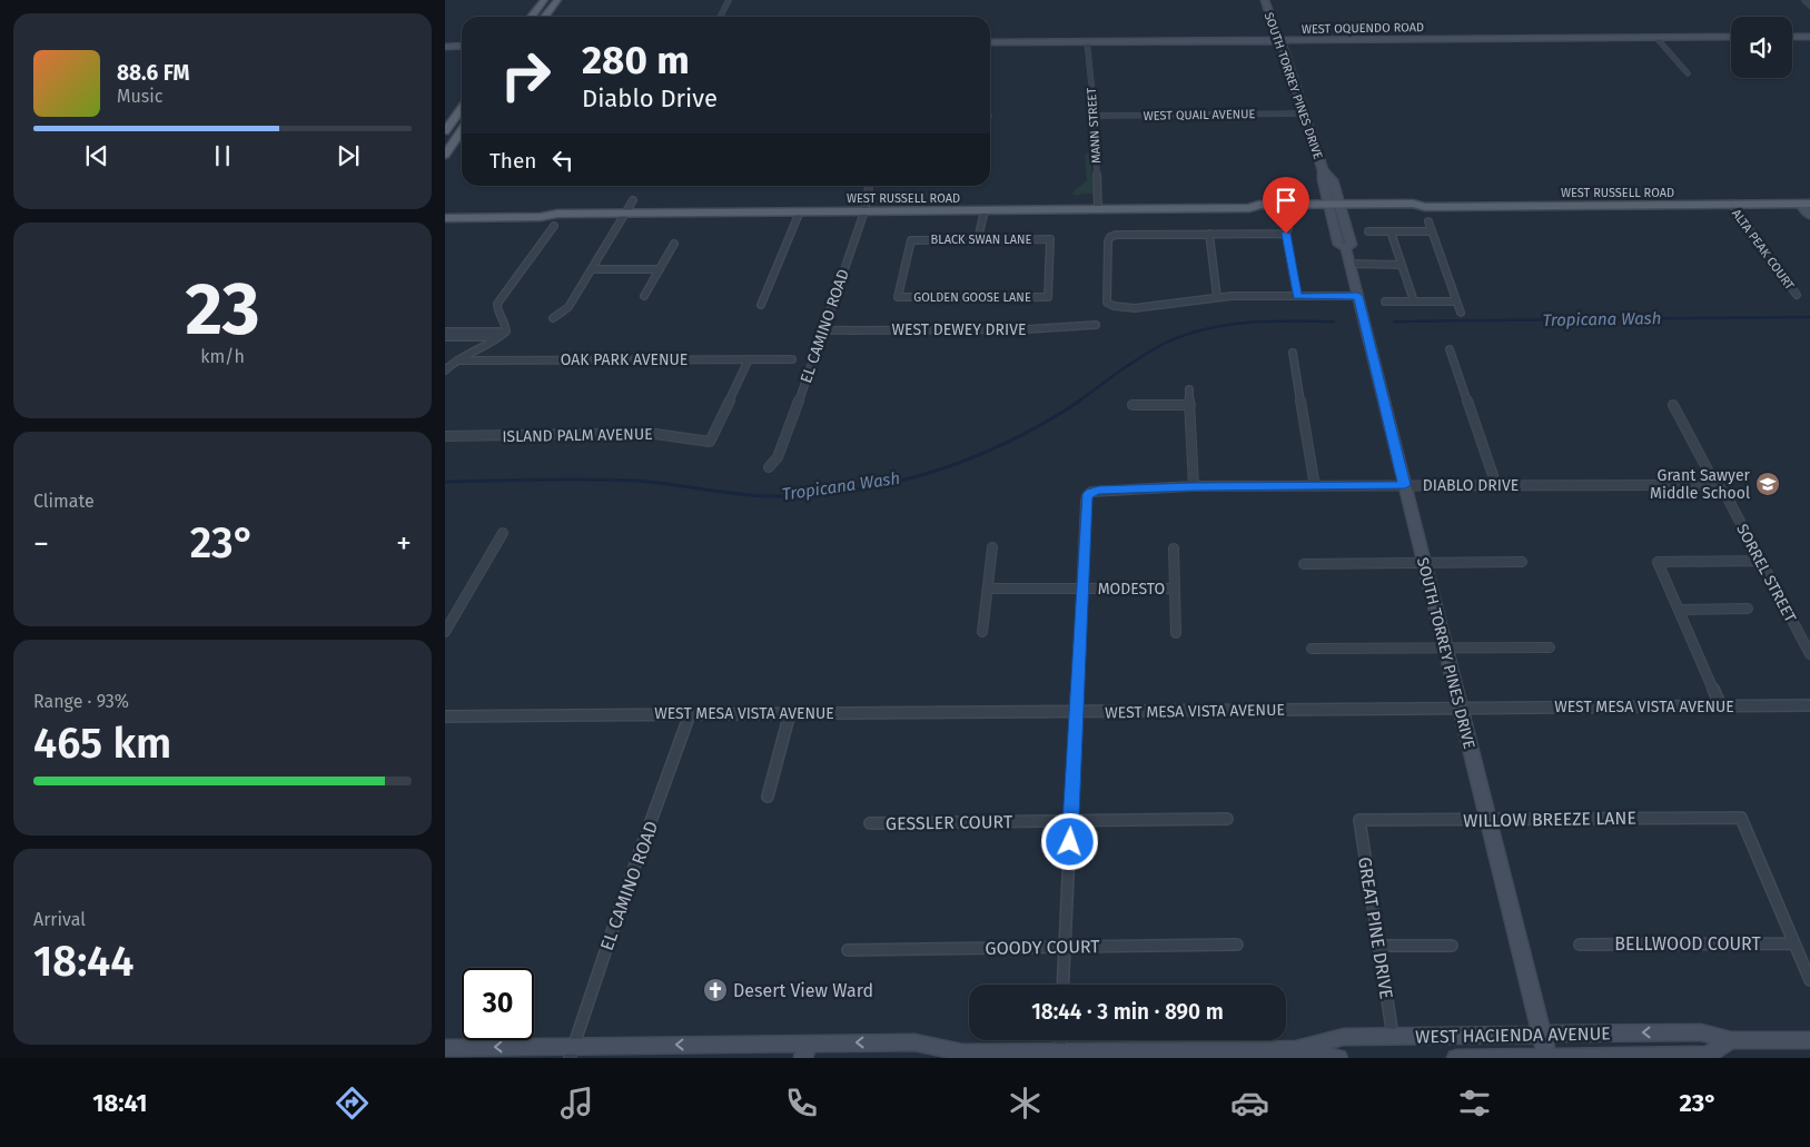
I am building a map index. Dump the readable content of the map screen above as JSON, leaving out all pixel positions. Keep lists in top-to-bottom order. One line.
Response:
{"streets":{"main road":["WEST OQUENDO ROAD","SOUTH TORREY PINES DRIVE","WEST RUSSELL ROAD","WEST HACIENDA AVENUE"],"street":["WEST QUAIL AVENUE","MANN STREET","BLACK SWAN LANE","ALTA PEAK COURT","GOLDEN GOOSE LANE","EL CAMINO ROAD","WEST DEWEY DRIVE","OAK PARK AVENUE","ISLAND PALM AVENUE","DIABLO DRIVE","SORREL STREET","MODESTO","WEST MESA VISTA AVENUE","WILLOW BREEZE LANE","GESSLER COURT","GREAT PINE DRIVE","BELLWOOD COURT","GOODY COURT"]},"crossings":[["WEST OQUENDO ROAD","SOUTH TORREY PINES DRIVE"],["WEST OQUENDO ROAD","MANN STREET"],["SOUTH TORREY PINES DRIVE","WEST QUAIL AVENUE"],["SOUTH TORREY PINES DRIVE","WEST RUSSELL ROAD"],["SOUTH TORREY PINES DRIVE","DIABLO DRIVE"],["SOUTH TORREY PINES DRIVE","WEST MESA VISTA AVENUE"],["SOUTH TORREY PINES DRIVE","WILLOW BREEZE LANE"],["SOUTH TORREY PINES DRIVE","WEST HACIENDA AVENUE"],["WEST QUAIL AVENUE","MANN STREET"],["MANN STREET","WEST RUSSELL ROAD"],["WEST RUSSELL ROAD","ALTA PEAK COURT"],["WEST RUSSELL ROAD","EL CAMINO ROAD"],["BLACK SWAN LANE","GOLDEN GOOSE LANE"],["EL CAMINO ROAD","WEST DEWEY DRIVE"],["EL CAMINO ROAD","WEST MESA VISTA AVENUE"],["EL CAMINO ROAD","WEST HACIENDA AVENUE"],["OAK PARK AVENUE","ISLAND PALM AVENUE"],["DIABLO DRIVE","SORREL STREET"],["DIABLO DRIVE","MODESTO"],["WILLOW BREEZE LANE","GREAT PINE DRIVE"],["WILLOW BREEZE LANE","BELLWOOD COURT"],["GREAT PINE DRIVE","WEST HACIENDA AVENUE"]],"one_way":["WEST HACIENDA AVENUE"],"water":["Tropicana Wash"],"places":{"school or university":["Grant Sawyer Middle School"],"church":["Desert View Ward"]},"page":{"turn":["280 m","Diablo Drive"],"song":["88.6 FM","Music"],"then":"Then","tile":[["23","km/h"],"Climate",["Range · 93%","465 km"],["Arrival","18:44"]],"heat":["−","23°","+"],"limit":"30","trip":"18:44 · 3 min · 890 m","tabs":["18:41","23°"]}}
